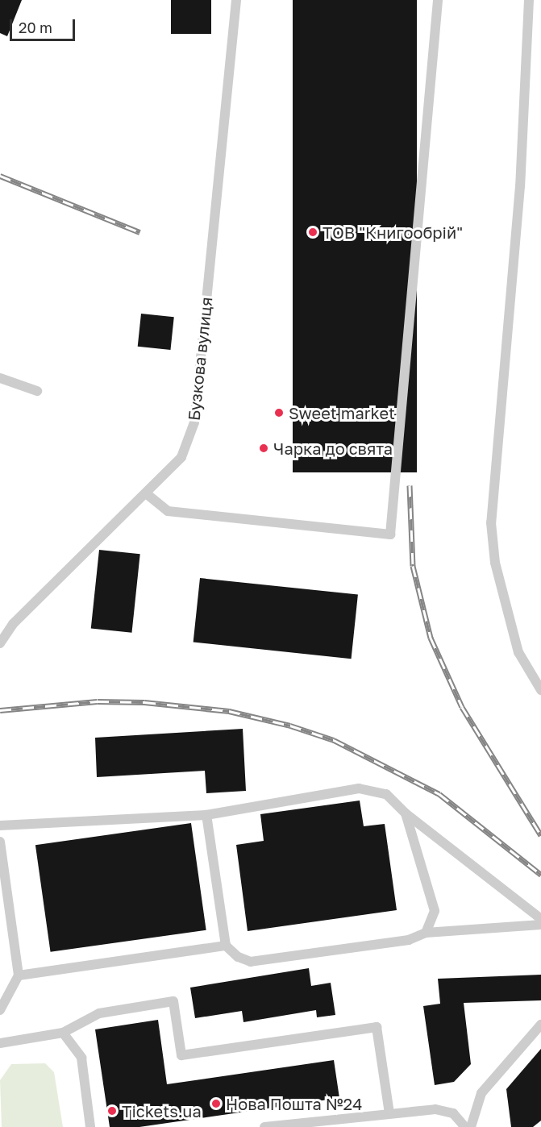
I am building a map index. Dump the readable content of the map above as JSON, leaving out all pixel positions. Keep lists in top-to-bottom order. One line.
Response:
{"streets":{"lane":["Бузкова вулиця"]},"places":["ТОВ \"Книгообрiй\"","Sweet market","Чарка до свята","Нова Пошта №24","Tickets.ua"],"scale_bar":"20 m"}
